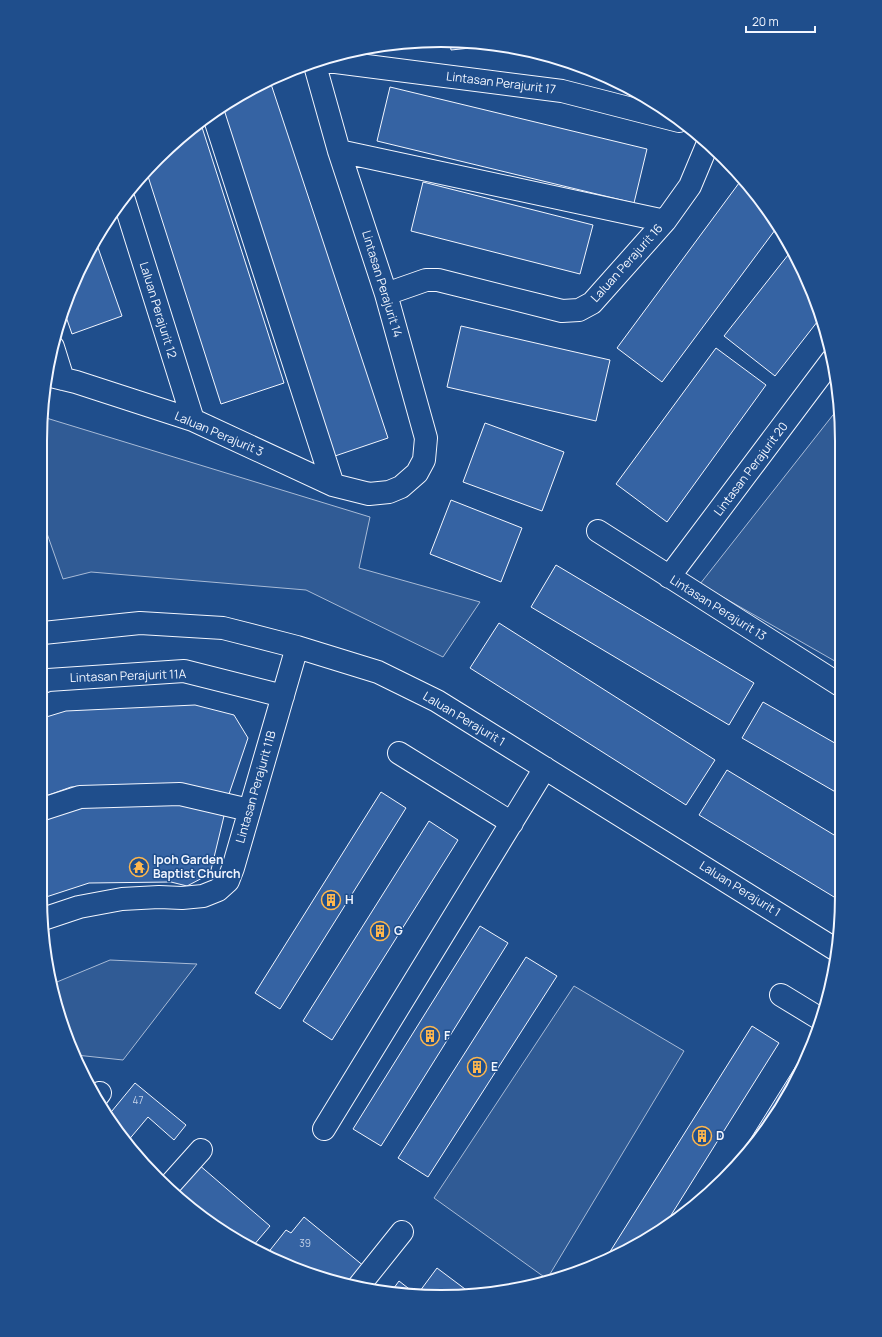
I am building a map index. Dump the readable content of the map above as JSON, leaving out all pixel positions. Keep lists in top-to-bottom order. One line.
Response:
{"streets":{"street":["Lintasan Perajurit 17","Laluan Perajurit 16","Lintasan Perajurit 14","Laluan Perajurit 12","Laluan Perajurit 3","Lintasan Perajurit 20","Lintasan Perajurit 13","Lintasan Perajurit 11A","Laluan Perajurit 1","Lintasan Perajurit 11B"]},"crossings":[["Laluan Perajurit 16","Lintasan Perajurit 14"],["Lintasan Perajurit 14","Laluan Perajurit 3"],["Laluan Perajurit 12","Laluan Perajurit 3"],["Lintasan Perajurit 20","Lintasan Perajurit 13"],["Lintasan Perajurit 11A","Lintasan Perajurit 11B"],["Laluan Perajurit 1","Lintasan Perajurit 11B"]],"places":{"temple":["Ipoh Garden Baptist Church"],"building":["H","G","F","E","D"]},"house_numbers":["47","39"],"scale_bar":"20 m"}
